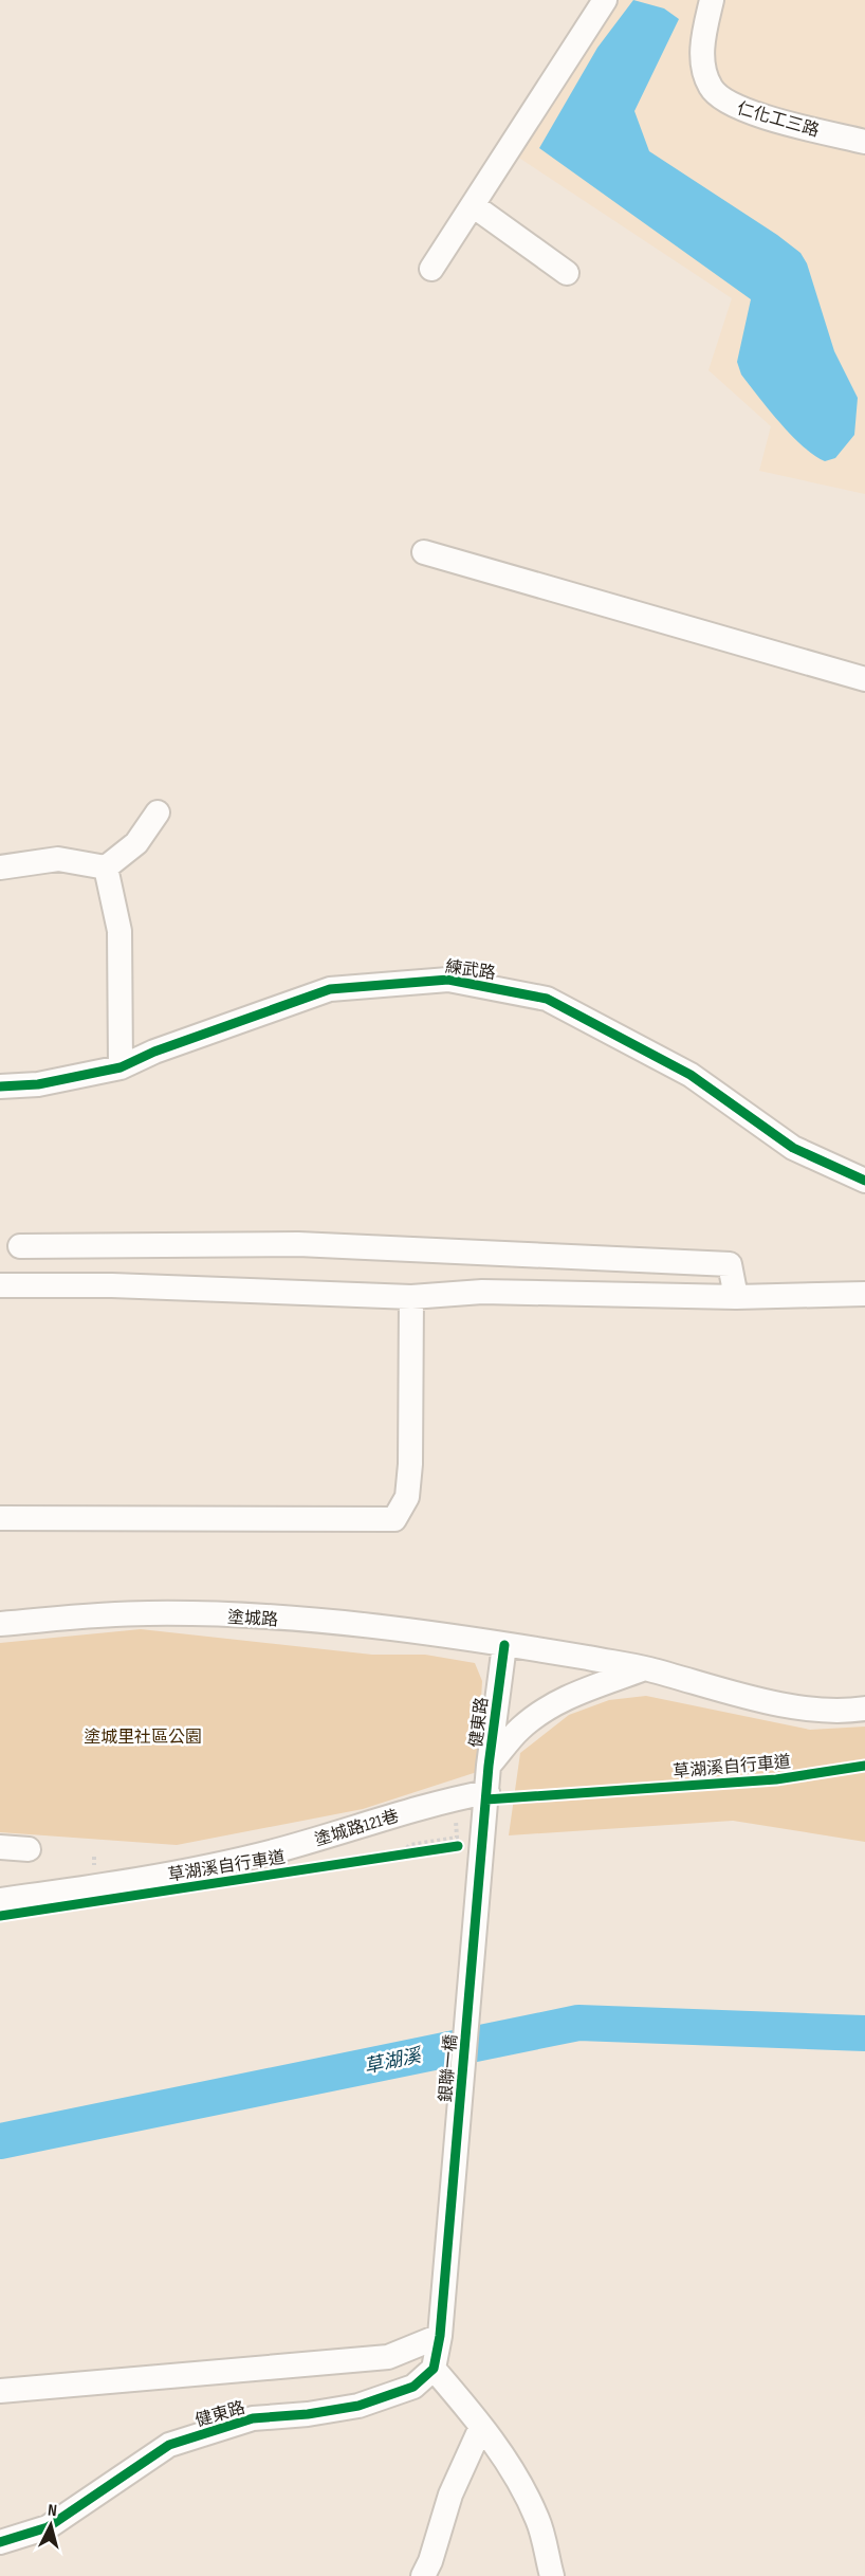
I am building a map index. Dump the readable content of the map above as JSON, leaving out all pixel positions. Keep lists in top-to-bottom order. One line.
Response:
{"streets":{"street":["仁化工三路","練武路","塗城路","健東路","塗城路121巷","銀聯一橋"],"cycle path":["草湖溪自行車道"]},"crossings":[["塗城路","健東路"],["健東路","塗城路121巷"],["健東路","銀聯一橋"],["塗城路121巷","銀聯一橋"]],"water":["草湖溪"],"parks":["塗城里社區公園"],"north":"top"}
